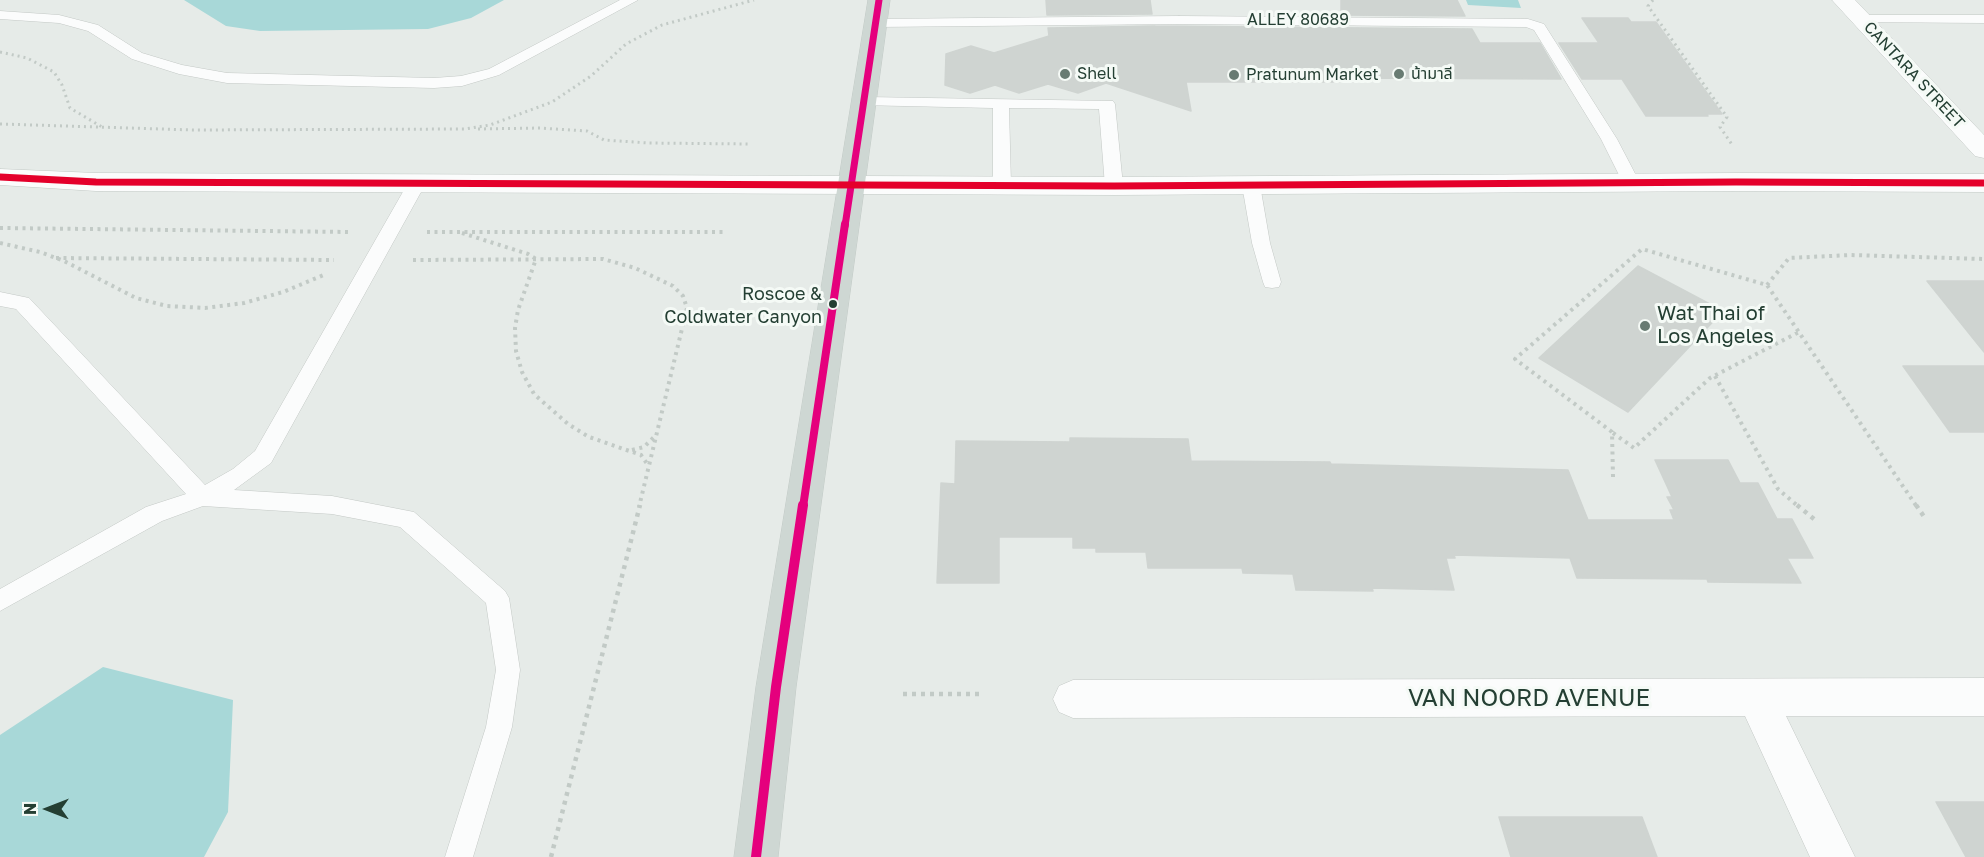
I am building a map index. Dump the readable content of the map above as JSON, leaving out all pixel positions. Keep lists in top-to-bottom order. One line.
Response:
{"streets":{"main road":["CANTARA STREET","VAN NOORD AVENUE"],"lane":["ALLEY 80689"]},"places":["Shell","น้ามาลี","Pratunum Market","Roscoe & Coldwater Canyon","Wat Thai of Los Angeles"],"north":"left"}
